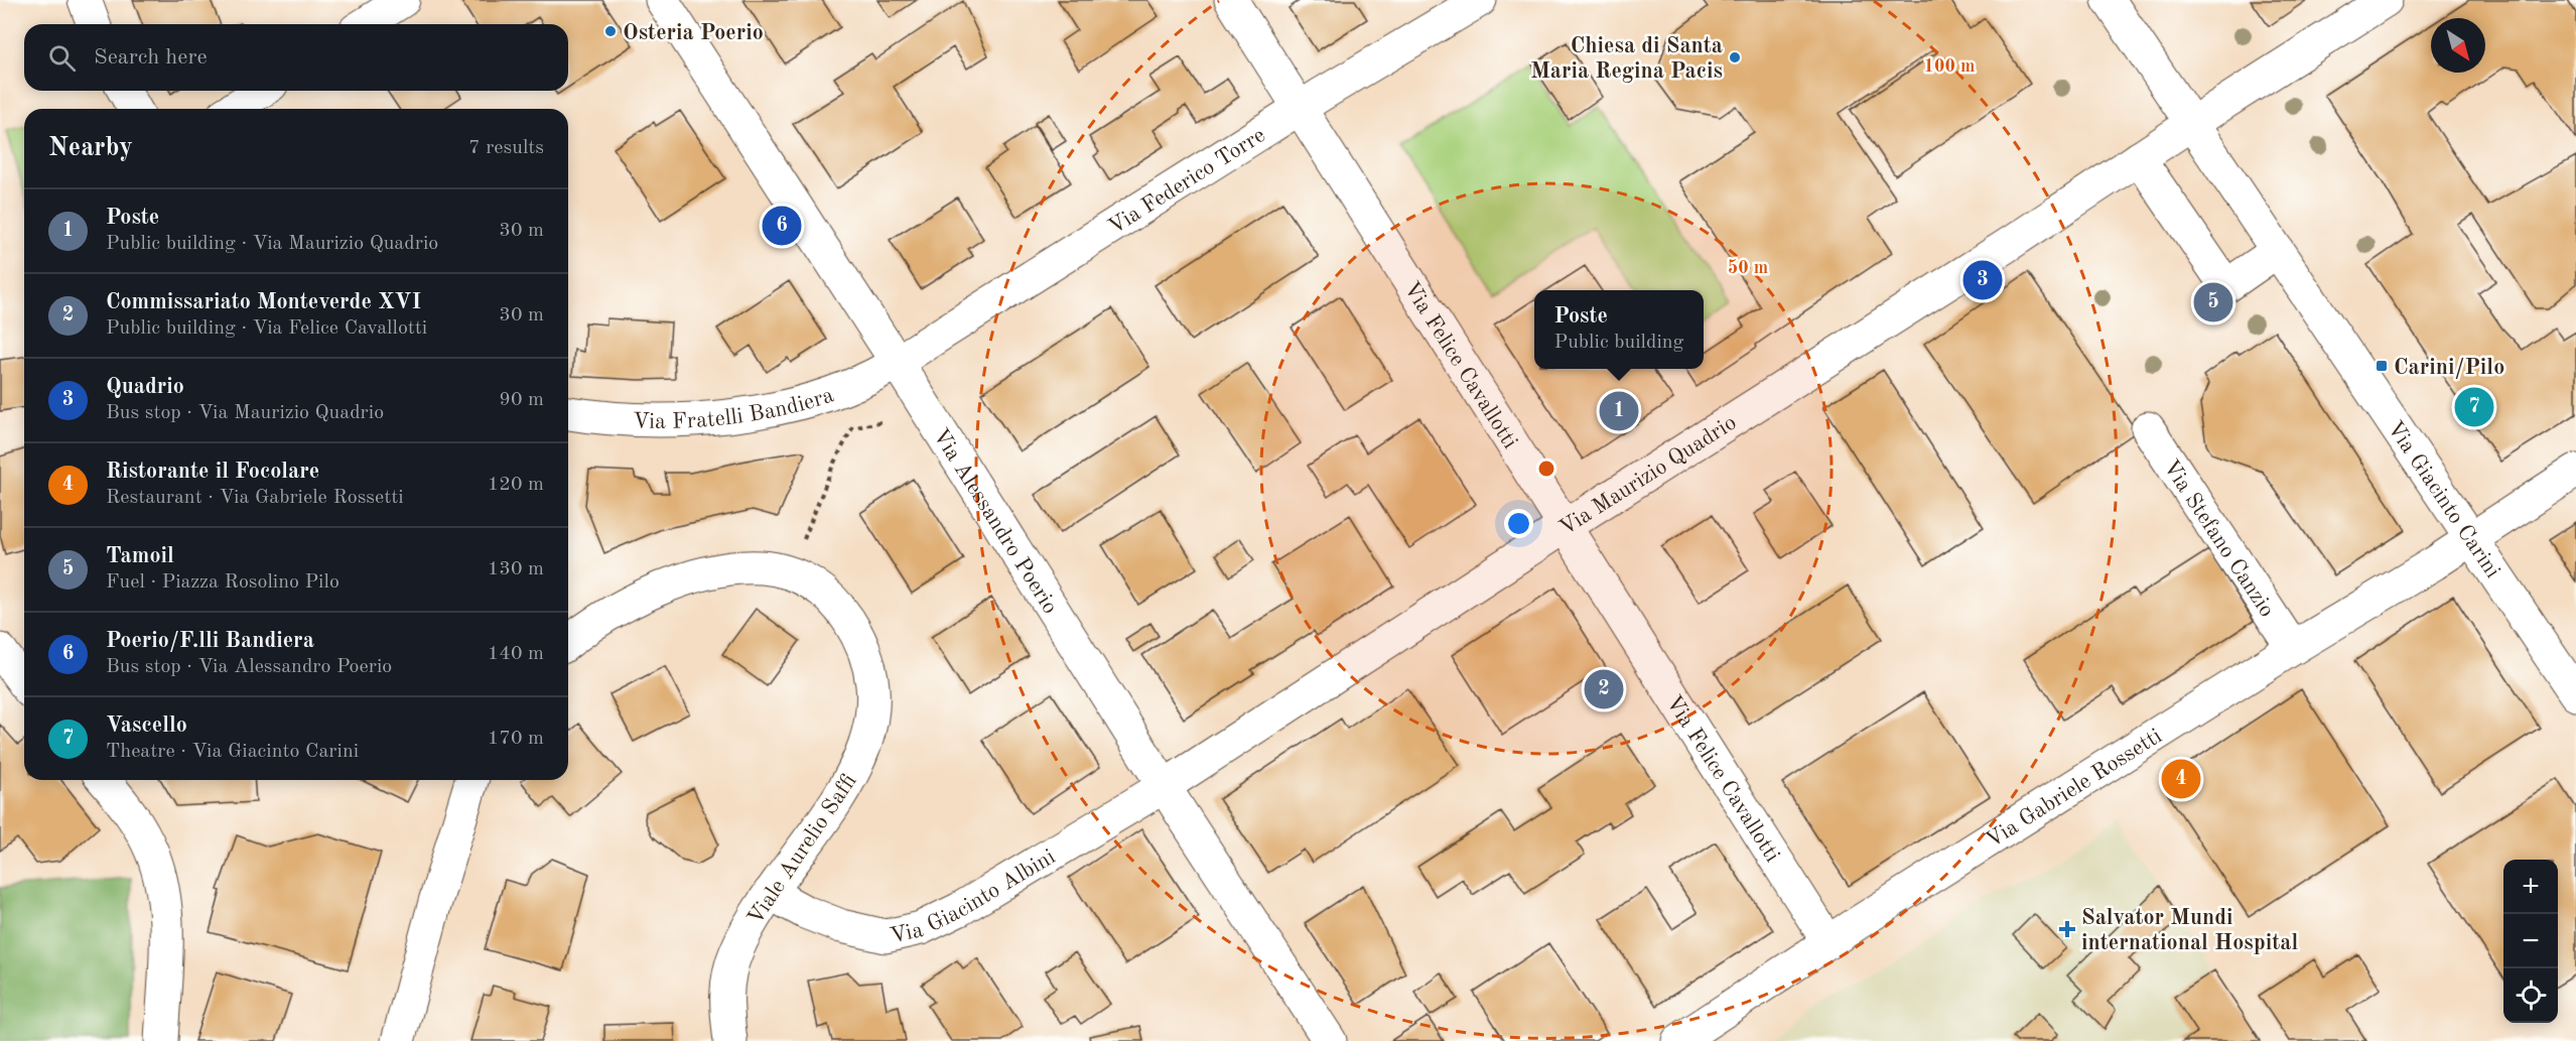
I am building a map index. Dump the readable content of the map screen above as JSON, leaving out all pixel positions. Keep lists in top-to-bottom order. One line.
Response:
{"streets":{"street":["Via Federico Torre","Via Felice Cavallotti","Via Fratelli Bandiera","Via Maurizio Quadrio","Via Giacinto Carini","Via Alessandro Poerio","Via Stefano Canzio","Via Gabriele Rossetti","Viale Aurelio Saffi","Via Giacinto Albini"]},"crossings":[["Via Federico Torre","Via Felice Cavallotti"],["Via Federico Torre","Via Fratelli Bandiera"],["Via Federico Torre","Via Alessandro Poerio"],["Via Felice Cavallotti","Via Maurizio Quadrio"],["Via Felice Cavallotti","Via Gabriele Rossetti"],["Via Fratelli Bandiera","Via Alessandro Poerio"],["Via Maurizio Quadrio","Via Giacinto Carini"],["Via Maurizio Quadrio","Via Alessandro Poerio"],["Via Maurizio Quadrio","Via Giacinto Albini"],["Via Giacinto Carini","Via Gabriele Rossetti"],["Via Alessandro Poerio","Via Giacinto Albini"],["Via Stefano Canzio","Via Gabriele Rossetti"],["Viale Aurelio Saffi","Via Giacinto Albini"]],"places":{"other":["Osteria Poerio","Chiesa di Santa Maria Regina Pacis"],"transit":["Carini/Pilo"],"health":["Salvator Mundi international Hospital"]},"north":"bottom right","page":{"search":"Search here","heading":["Nearby","7 results"],"list":[{"mark":"1","name":"Poste","note":"Public building · Via Maurizio Quadrio","value":"30 m"},{"mark":"2","name":"Commissariato Monteverde XVI","note":"Public building · Via Felice Cavallotti","value":"30 m"},{"mark":"3","name":"Quadrio","note":"Bus stop · Via Maurizio Quadrio","value":"90 m"},{"mark":"4","name":"Ristorante il Focolare","note":"Restaurant · Via Gabriele Rossetti","value":"120 m"},{"mark":"5","name":"Tamoil","note":"Fuel · Piazza Rosolino Pilo","value":"130 m"},{"mark":"6","name":"Poerio/F.lli Bandiera","note":"Bus stop · Via Alessandro Poerio","value":"140 m"},{"mark":"7","name":"Vascello","note":"Theatre · Via Giacinto Carini","value":"170 m"}],"pins":["6","3","5","7","1","2","4"],"popup":["Poste","Public building"],"map_buttons":["+","−"]},"rings":["100 m","50 m"]}
